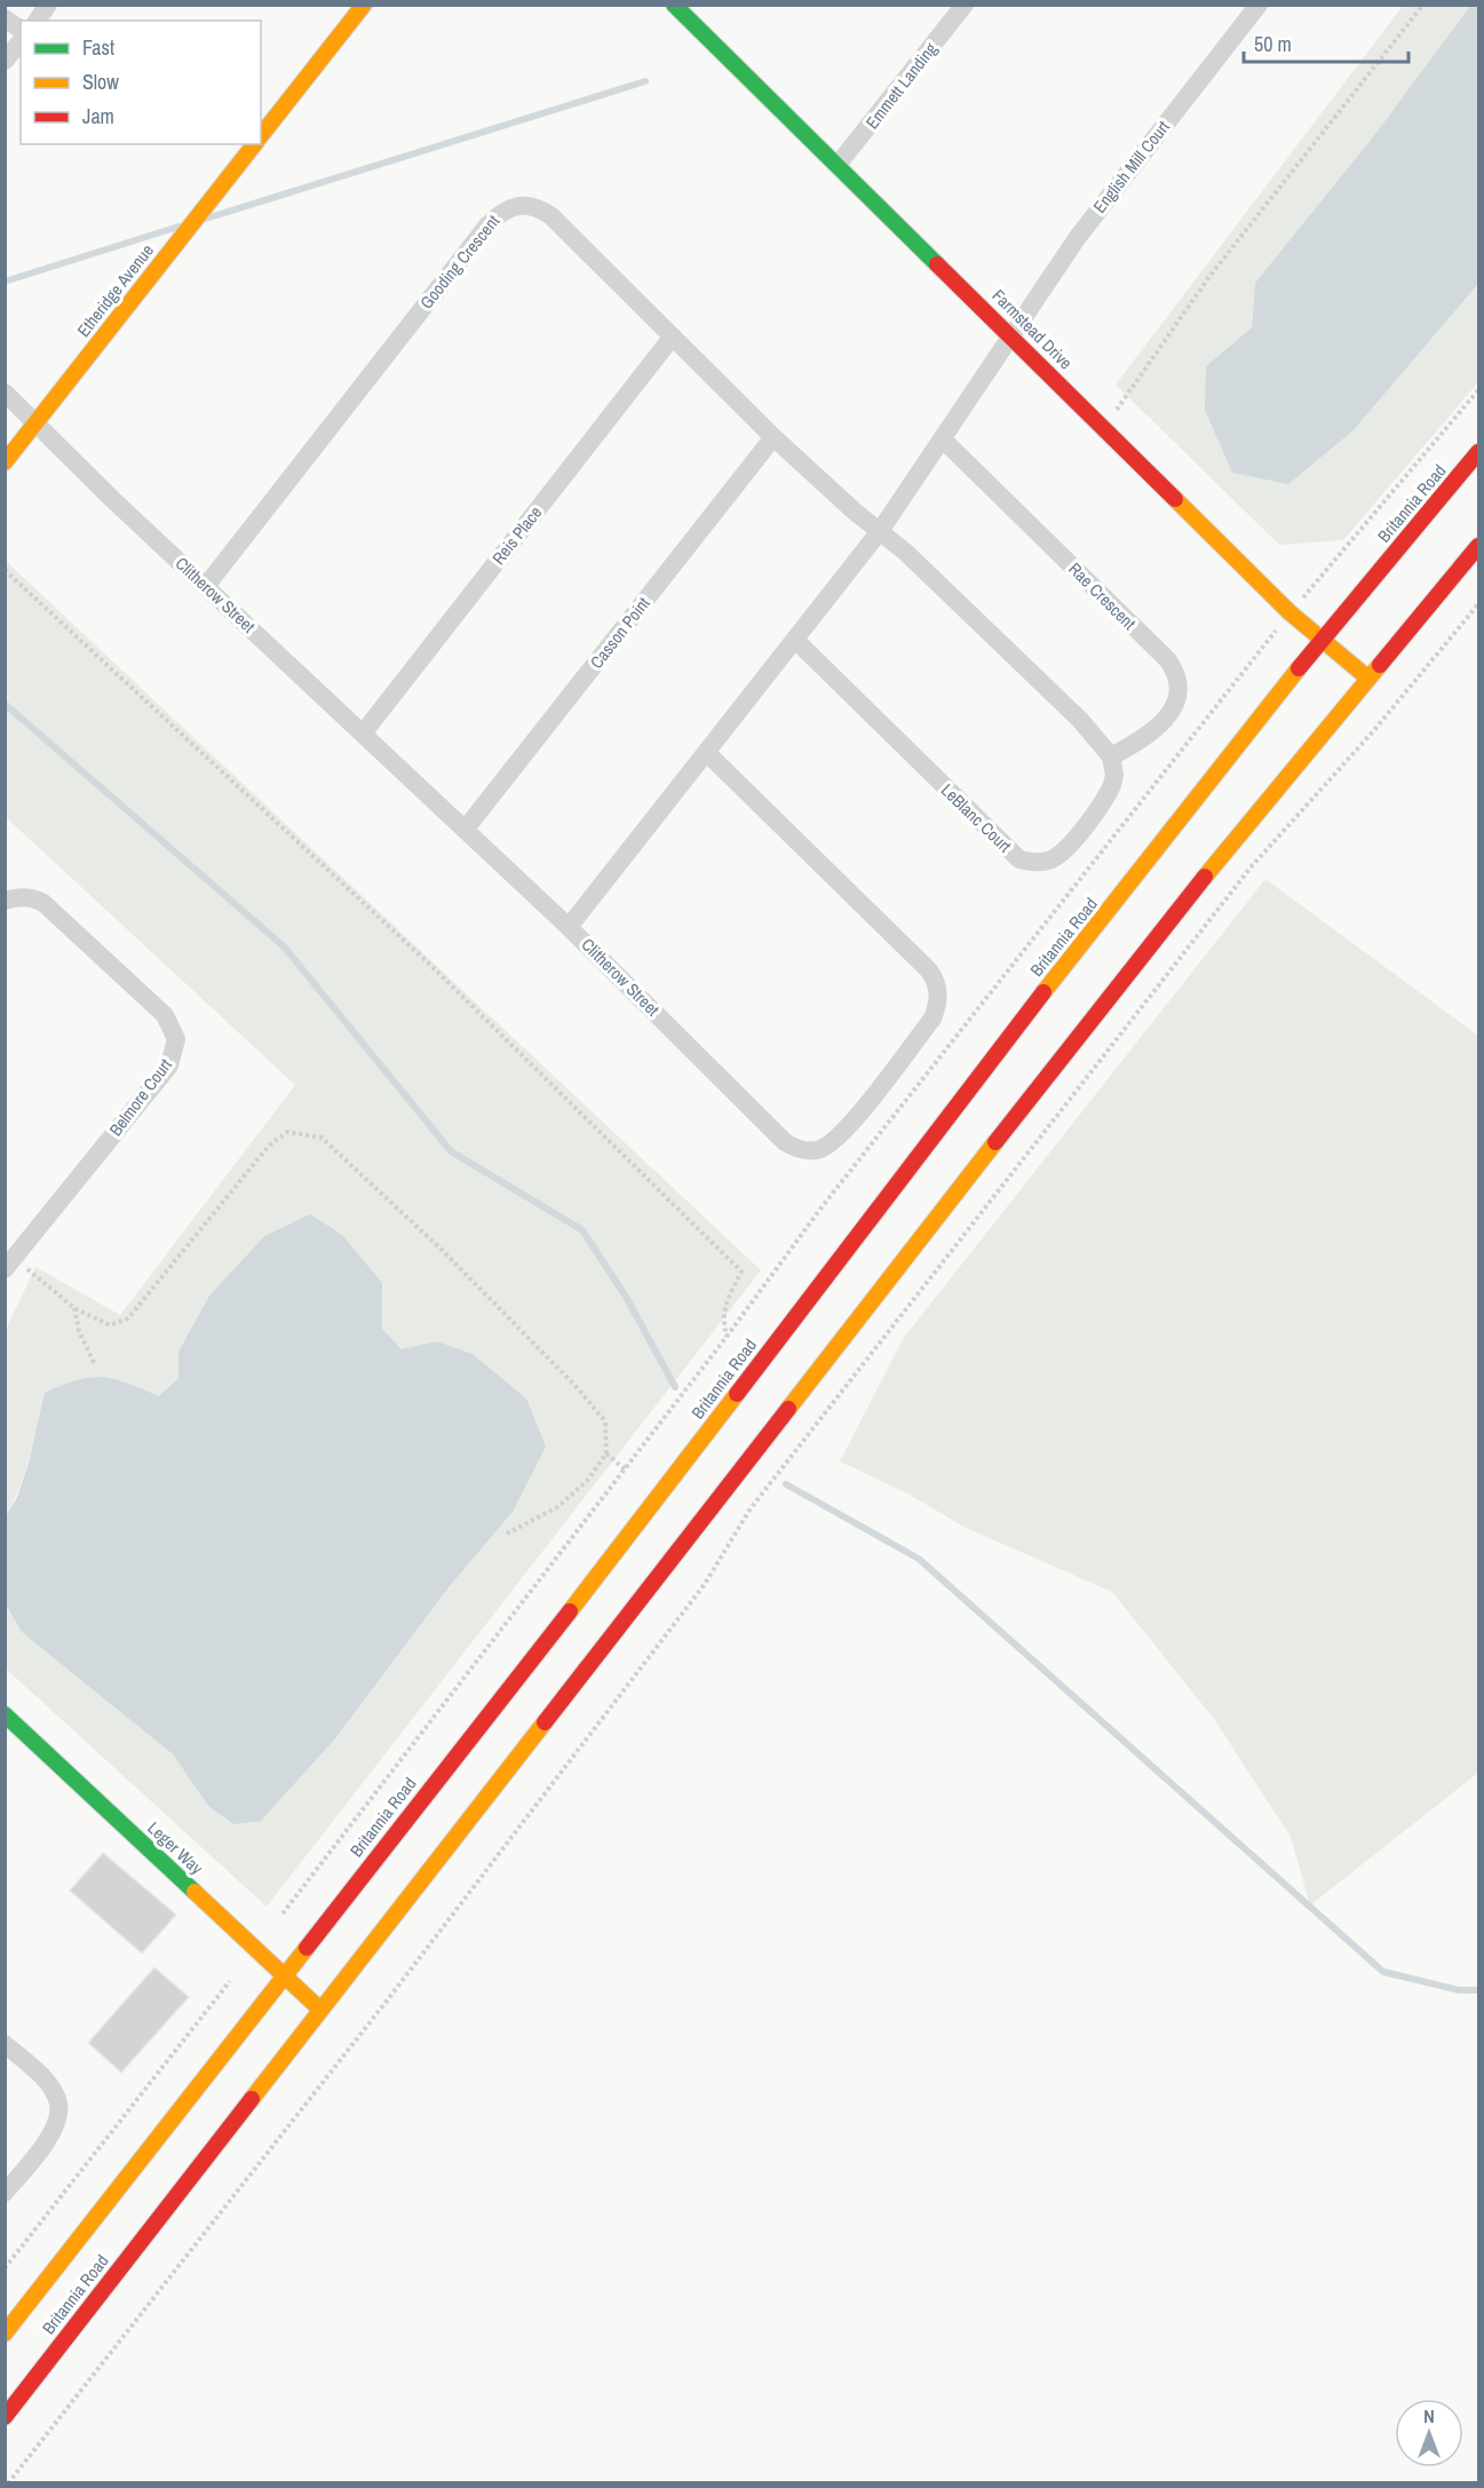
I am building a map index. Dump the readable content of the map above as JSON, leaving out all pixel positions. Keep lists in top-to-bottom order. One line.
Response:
{"streets":{"main road":["Etheridge Avenue","Farmstead Drive","Britannia Road","Leger Way"],"street":["Emmett Landing","English Mill Court","Gooding Crescent","Reis Place","Clitherow Street","Rae Crescent","Casson Point","LeBlanc Court","Belmore Court"]},"crossings":[["Emmett Landing","Farmstead Drive"],["English Mill Court","Gooding Crescent"],["English Mill Court","Farmstead Drive"],["English Mill Court","Clitherow Street"],["English Mill Court","Rae Crescent"],["English Mill Court","LeBlanc Court"],["Gooding Crescent","Reis Place"],["Gooding Crescent","Clitherow Street"],["Gooding Crescent","Casson Point"],["Etheridge Avenue","Clitherow Street"],["Farmstead Drive","Britannia Road"],["Britannia Road","Leger Way"],["Reis Place","Clitherow Street"],["Clitherow Street","Casson Point"],["Rae Crescent","LeBlanc Court"]],"legend":["Fast","Slow","Jam"],"scale_bar":"50 m","north":"top"}
